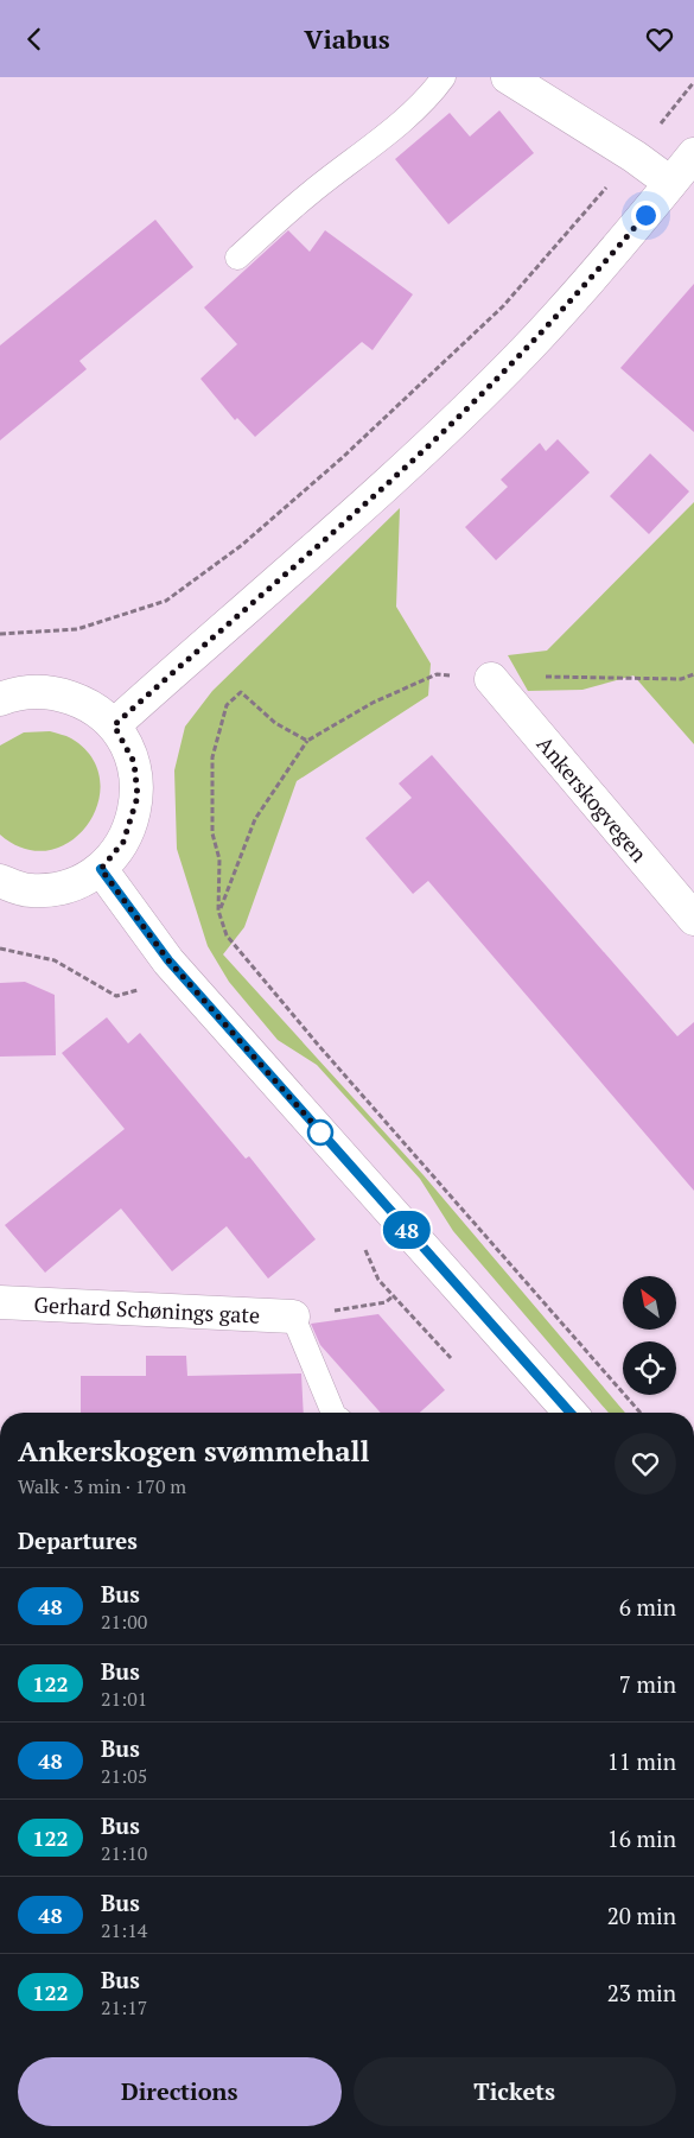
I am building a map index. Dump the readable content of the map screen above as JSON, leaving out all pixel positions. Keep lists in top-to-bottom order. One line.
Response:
{"streets":{"main road":["Ankerskogvegen","Gerhard Schønings gate"]},"lines":["bus line 48"],"north":"top left","page":{"header":"Viabus","on_map":"48","heading":[["Ankerskogen svømmehall","Walk · 3 min · 170 m"],"Departures"],"list":[{"mark":"48","name":"Bus","note":"21:00","value":"6 min"},{"mark":"122","name":"Bus","note":"21:01","value":"7 min"},{"mark":"48","name":"Bus","note":"21:05","value":"11 min"},{"mark":"122","name":"Bus","note":"21:10","value":"16 min"},{"mark":"48","name":"Bus","note":"21:14","value":"20 min"},{"mark":"122","name":"Bus","note":"21:17","value":"23 min"}],"buttons":["Directions","Tickets"]}}
